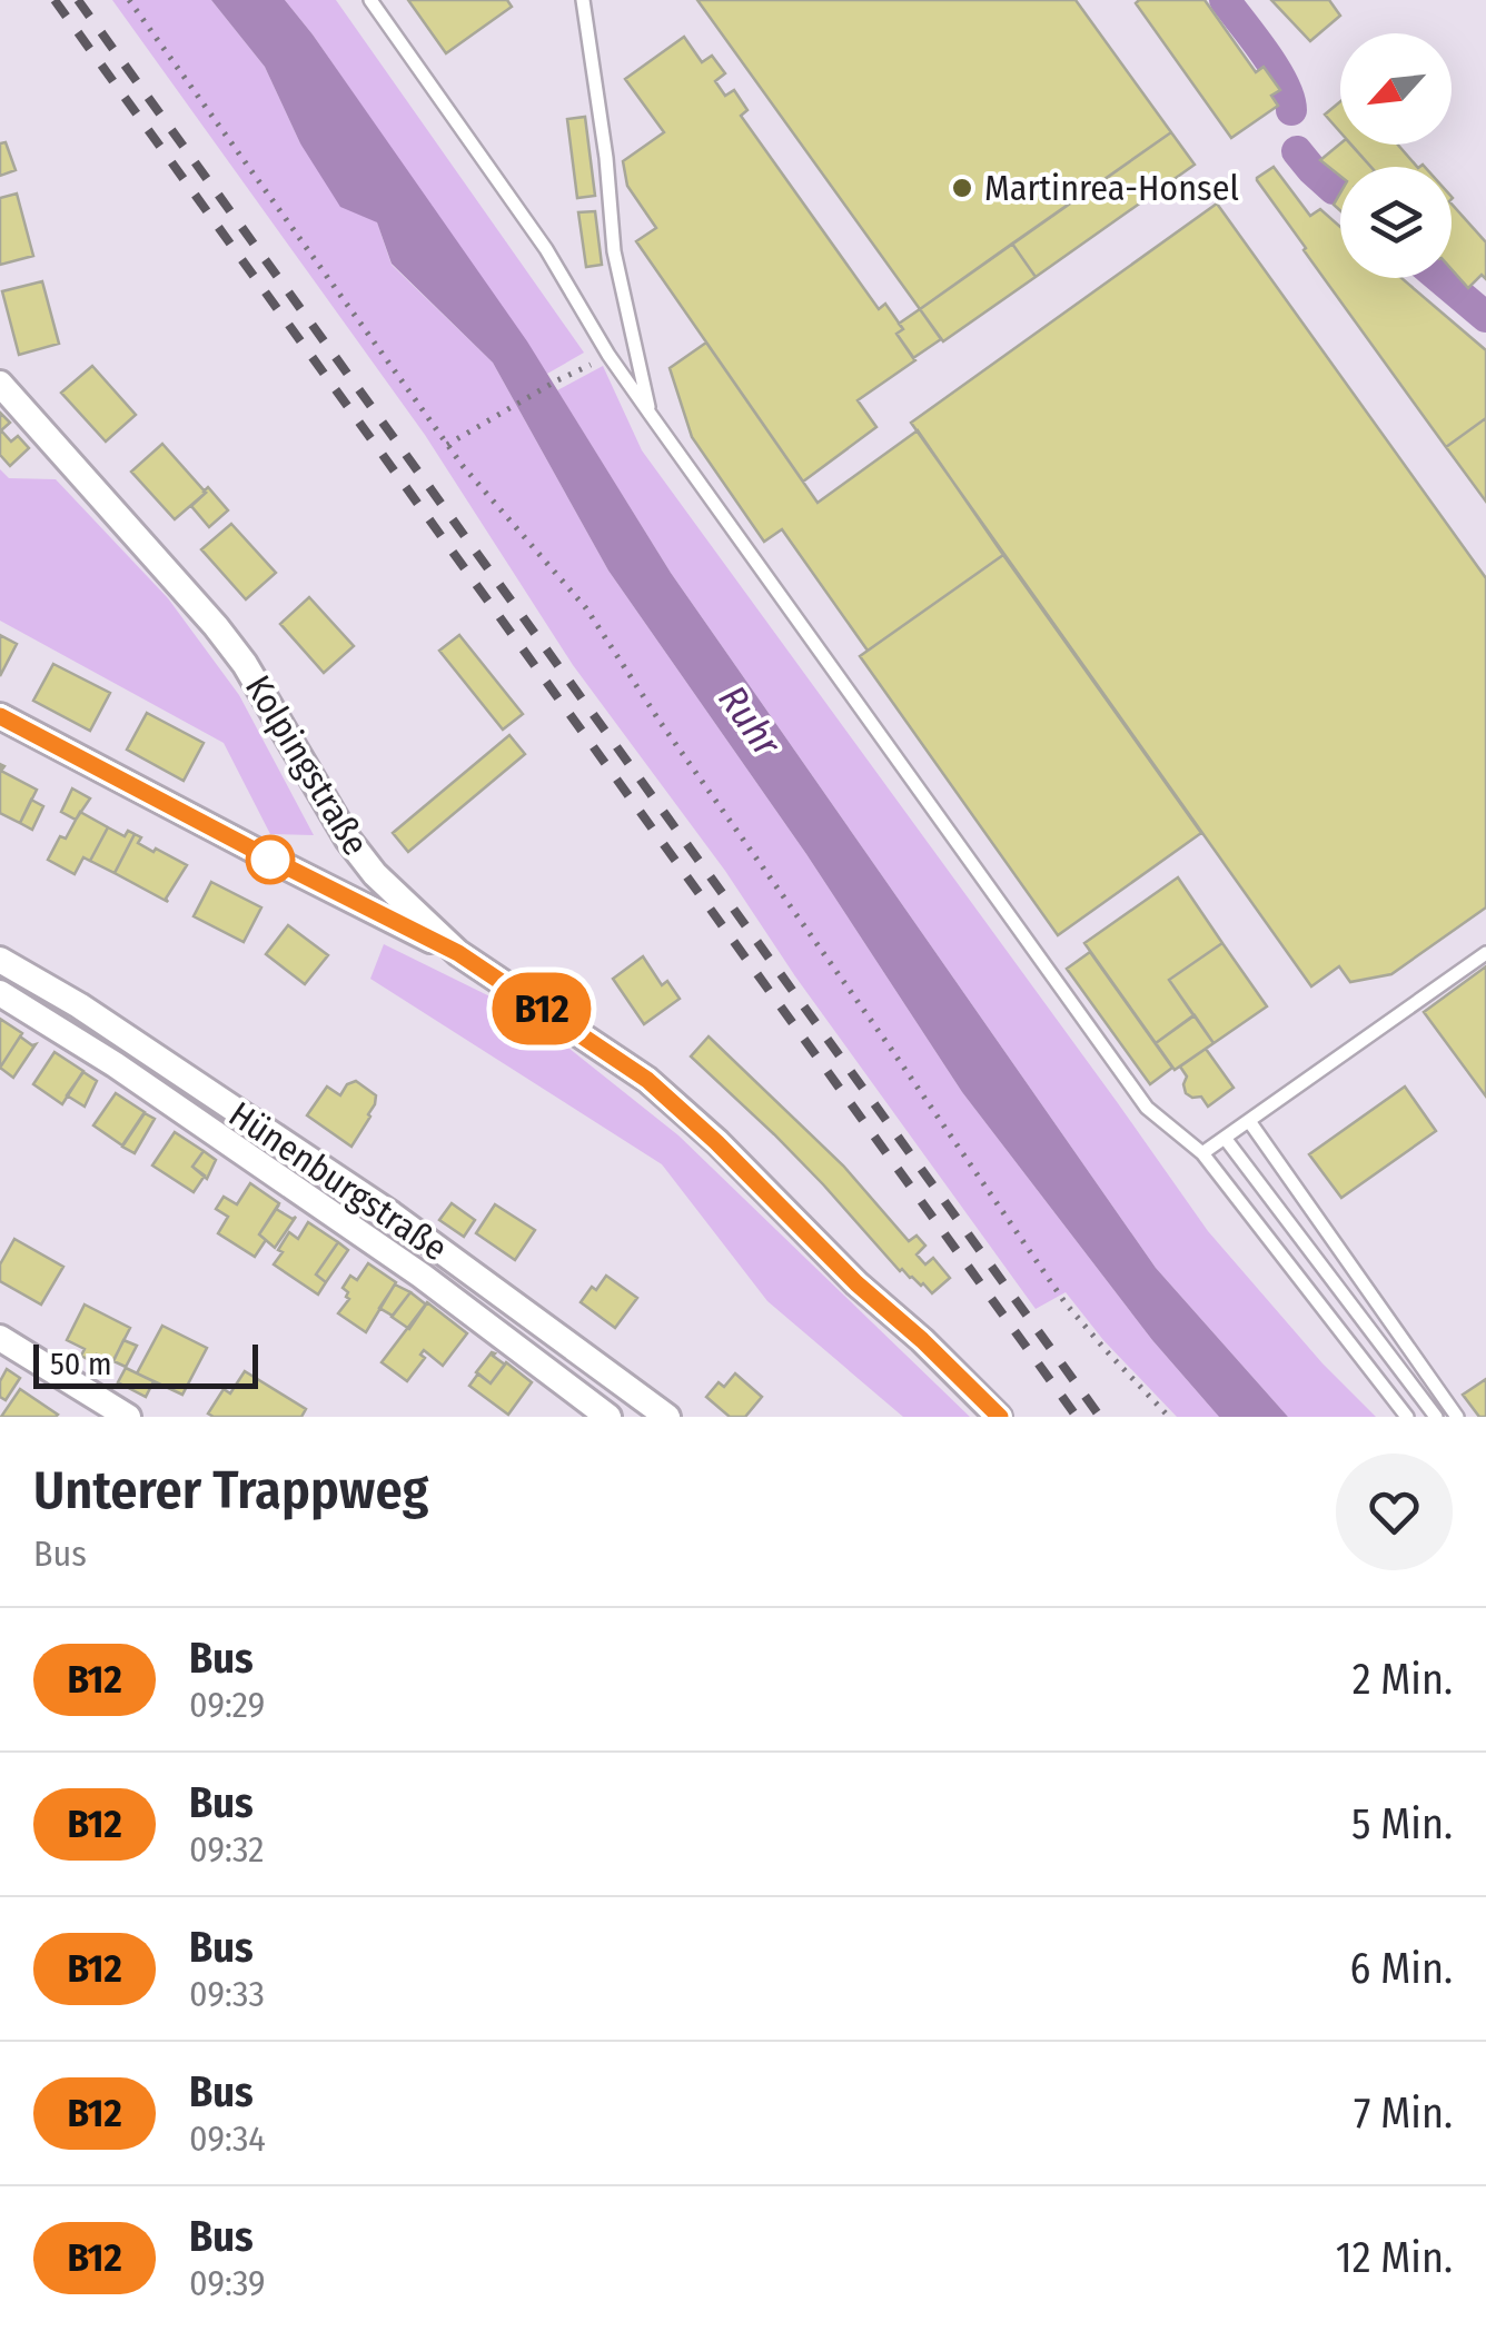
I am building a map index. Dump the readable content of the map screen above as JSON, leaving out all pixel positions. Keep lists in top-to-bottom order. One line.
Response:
{"streets":{"street":["Kolpingstraße","Hünenburgstraße"]},"water":["Ruhr"],"places":["Martinrea-Honsel"],"lines":["bus line B12"],"scale_bar":"50 m","north":"bottom left","page":{"on_map":"B12","scale":"50 m","heading":["Unterer Trappweg","Bus"],"list":[{"mark":"B12","name":"Bus","note":"09:29","value":"2 Min."},{"mark":"B12","name":"Bus","note":"09:32","value":"5 Min."},{"mark":"B12","name":"Bus","note":"09:33","value":"6 Min."},{"mark":"B12","name":"Bus","note":"09:34","value":"7 Min."},{"mark":"B12","name":"Bus","note":"09:39","value":"12 Min."}]}}
